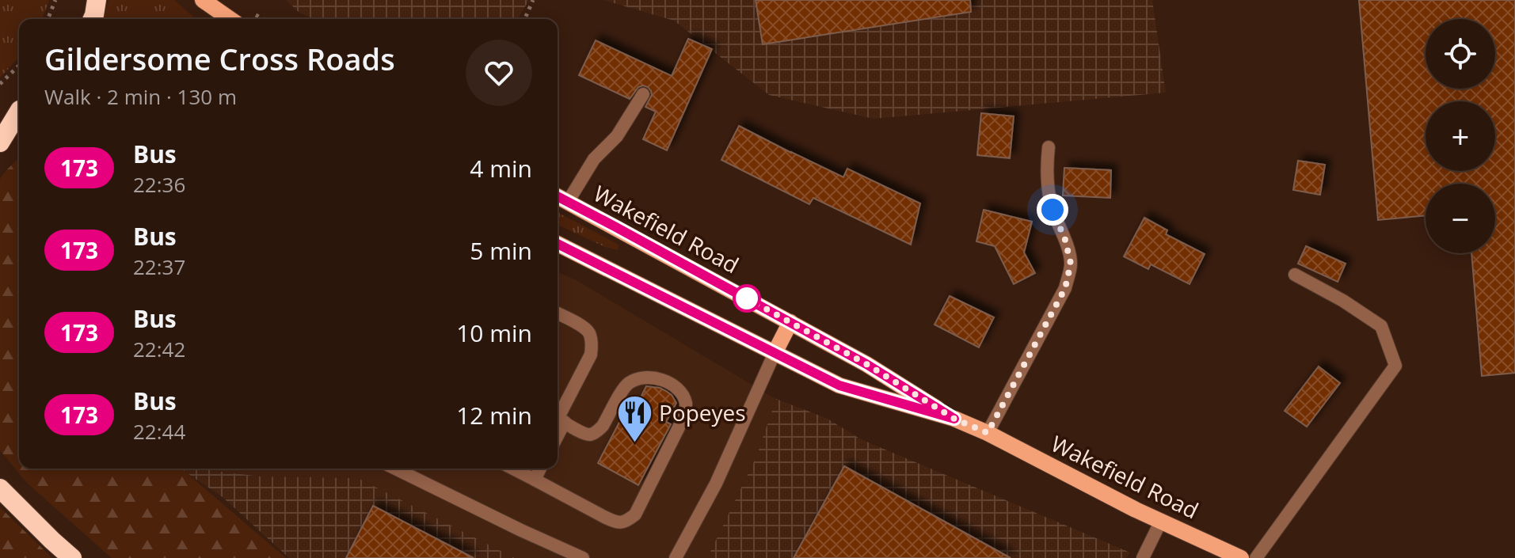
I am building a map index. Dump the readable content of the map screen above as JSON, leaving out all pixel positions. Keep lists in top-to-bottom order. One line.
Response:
{"streets":{"main road":["Wakefield Road"]},"places":{"restaurant":["Popeyes"]},"lines":["bus line 173"],"page":{"map_buttons":["+","−"],"heading":["Gildersome Cross Roads","Walk · 2 min · 130 m"],"list":[{"mark":"173","name":"Bus","note":"22:36","value":"4 min"},{"mark":"173","name":"Bus","note":"22:37","value":"5 min"},{"mark":"173","name":"Bus","note":"22:42","value":"10 min"},{"mark":"173","name":"Bus","note":"22:44","value":"12 min"}]}}
